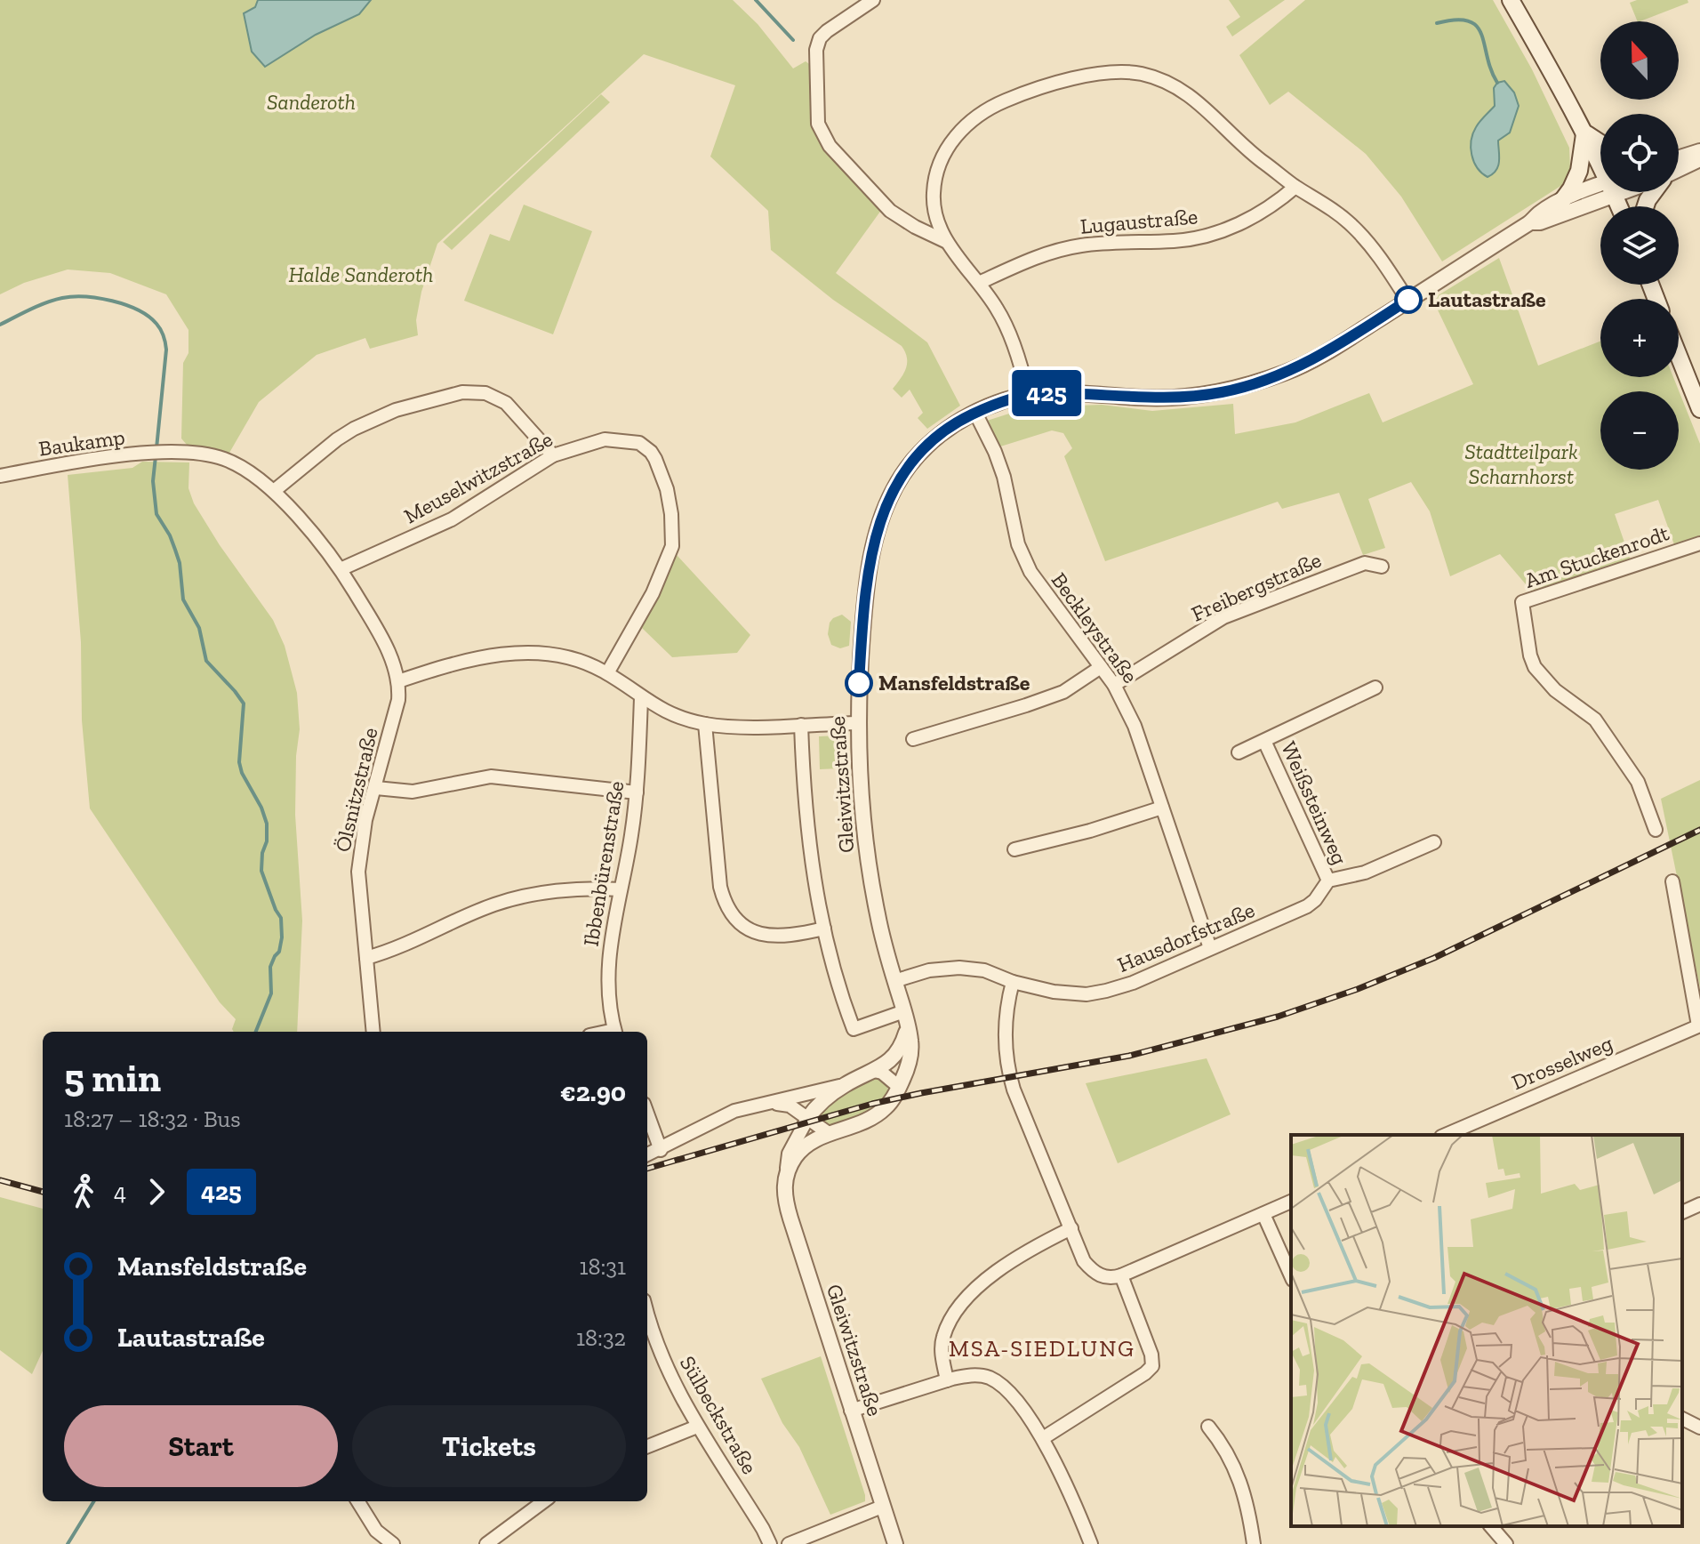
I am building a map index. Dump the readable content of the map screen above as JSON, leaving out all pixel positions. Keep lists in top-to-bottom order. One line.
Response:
{"streets":{"street":["Lugaustraße","Baukamp","Meuselwitzstraße","Am Stuckenrodt","Freibergstraße","Beckleystraße","Gleiwitzstraße","Ölsnitzstraße","Weißsteinweg","Ibbenbürenstraße","Hausdorfstraße","Drosselweg","Sülbeckstraße"]},"crossings":[["Freibergstraße","Beckleystraße"],["Beckleystraße","Gleiwitzstraße"],["Beckleystraße","Hausdorfstraße"],["Gleiwitzstraße","Hausdorfstraße"],["Weißsteinweg","Hausdorfstraße"]],"districts":["MSA-SIEDLUNG"],"parks":["Sanderoth","Halde Sanderoth","Stadtteilpark Scharnhorst"],"places":["Lautastraße","Mansfeldstraße"],"lines":["bus line 425"],"north":"top","page":{"on_map":"425","map_buttons":["+","−"],"heading":["5 min","18:27 – 18:32 · Bus","€2.90"],"legs":["4","425"],"list":[{"name":"Mansfeldstraße","value":"18:31"},{"name":"Lautastraße","value":"18:32"}],"buttons":["Start","Tickets"]}}
